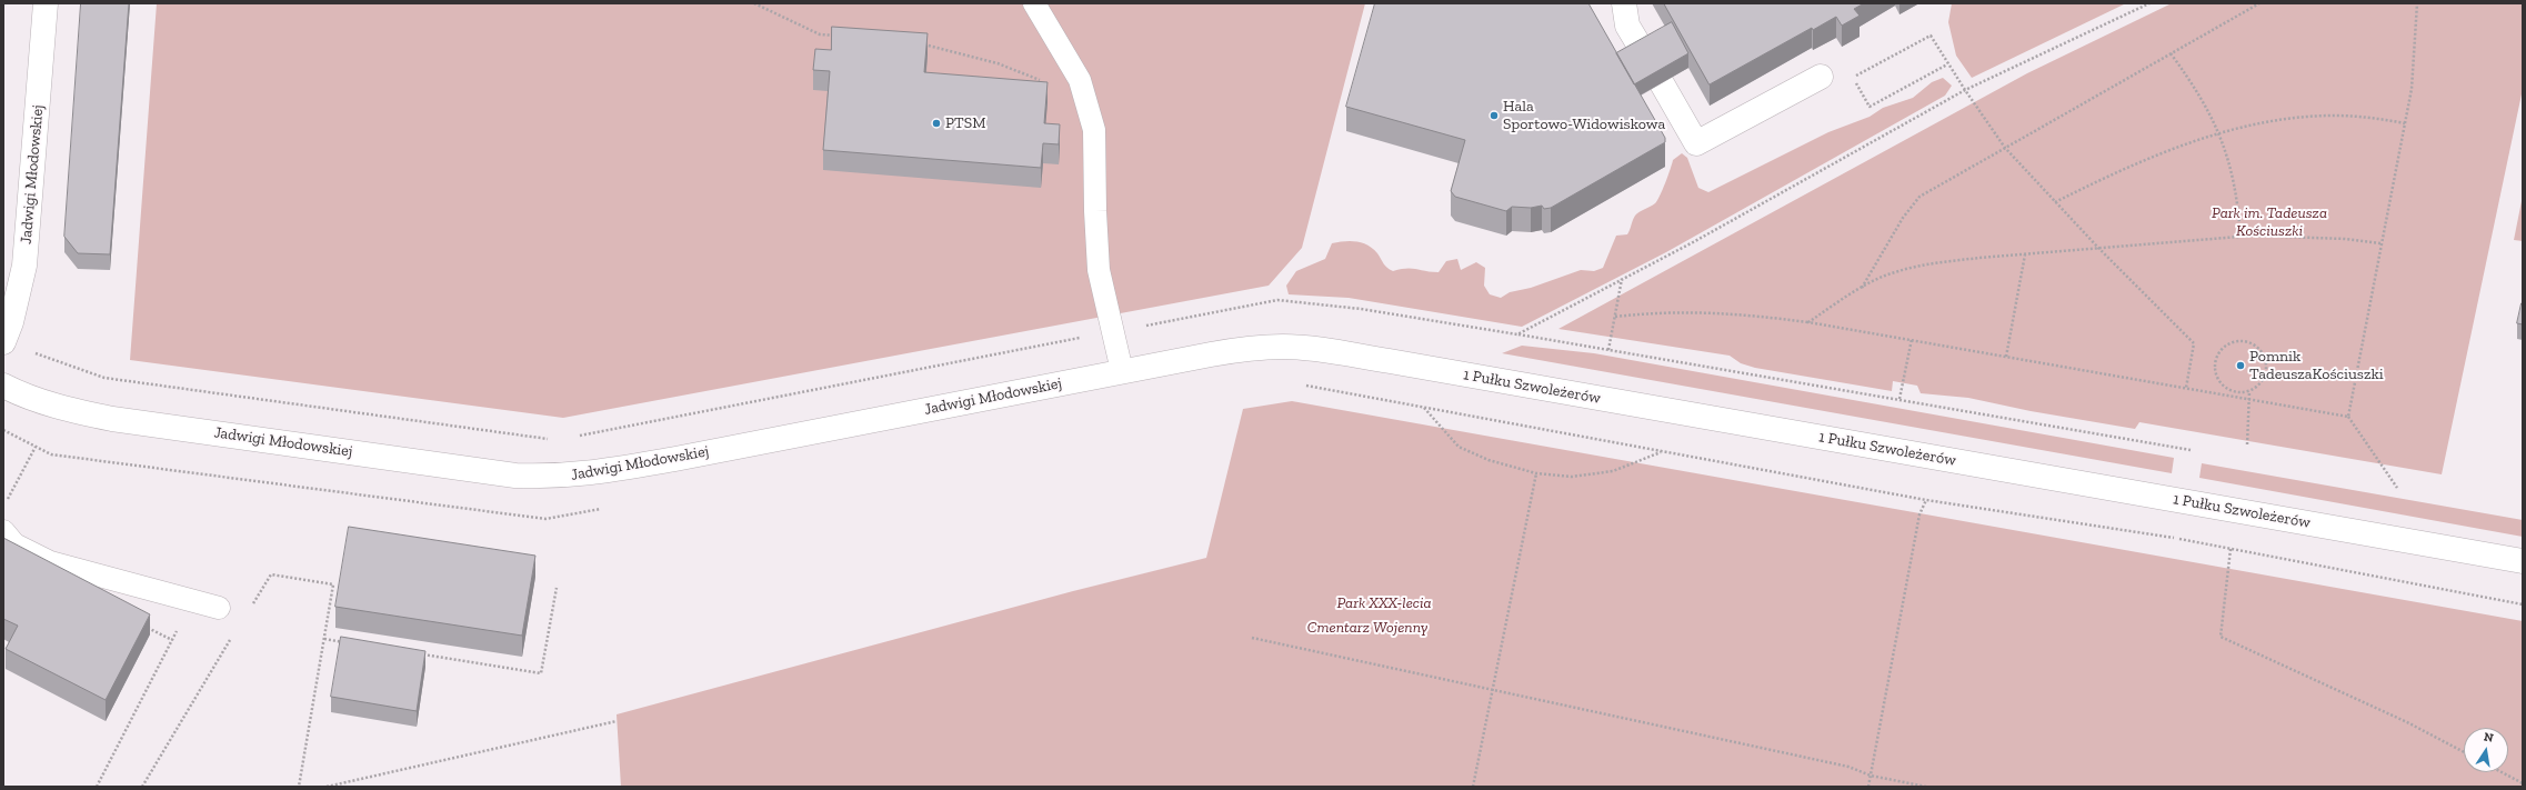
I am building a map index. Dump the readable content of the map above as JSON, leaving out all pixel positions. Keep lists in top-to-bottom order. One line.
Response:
{"streets":{"street":["Jadwigi Młodowskiej","1 Pułku Szwoleżerów"]},"crossings":[["Jadwigi Młodowskiej","1 Pułku Szwoleżerów"]],"parks":["Park im. Tadeusza Kościuszki","Park XXX-lecia","Cmentarz Wojenny"],"places":["Hala Sportowo-Widowiskowa","PTSM","Pomnik TadeuszaKościuszki"],"north":"top"}
